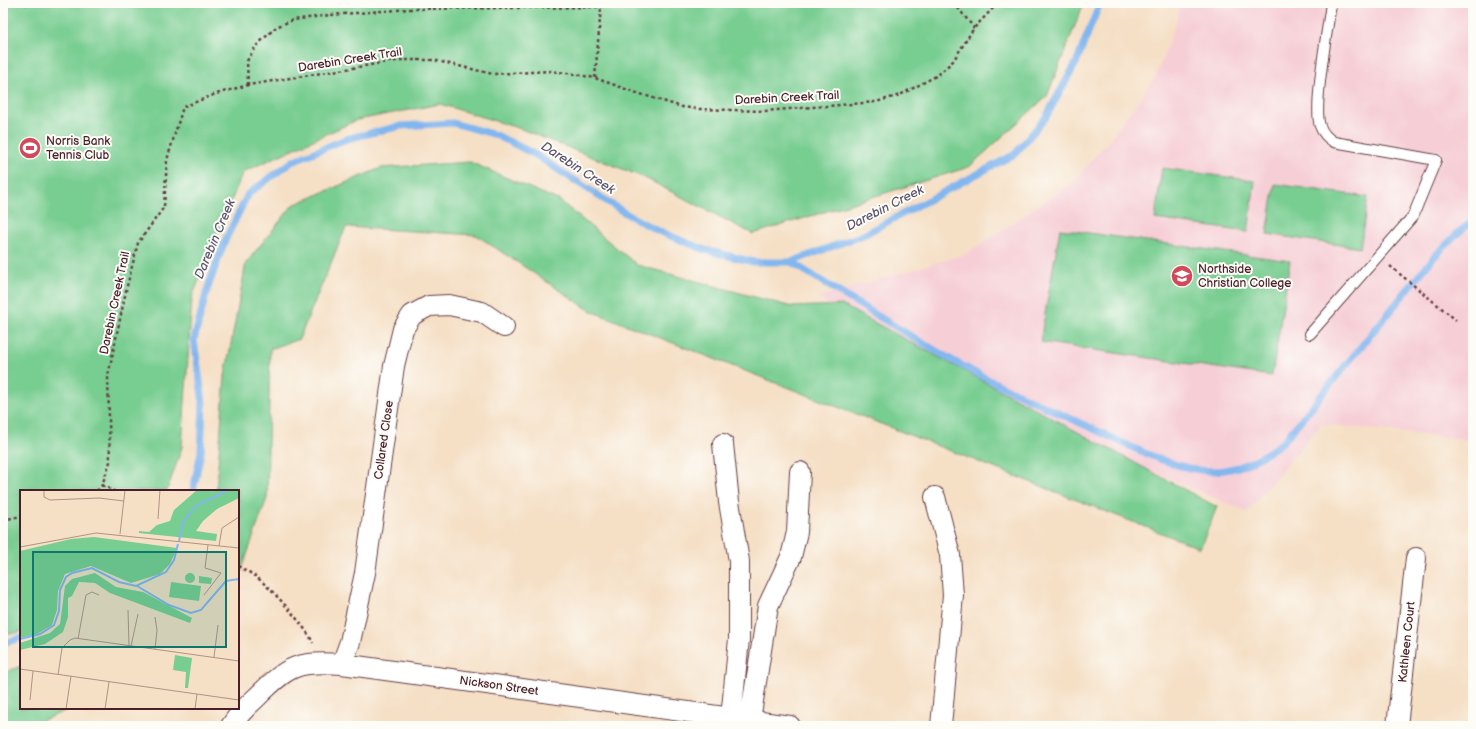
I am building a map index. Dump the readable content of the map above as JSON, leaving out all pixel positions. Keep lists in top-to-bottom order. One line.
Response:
{"streets":{"street":["Collared Close","Kathleen Court","Nickson Street"],"path":["Darebin Creek Trail"]},"crossings":[["Collared Close","Nickson Street"]],"water":["Darebin Creek"],"places":{"sports":["Norris Bank Tennis Club"],"school or university":["Northside Christian College"]}}
